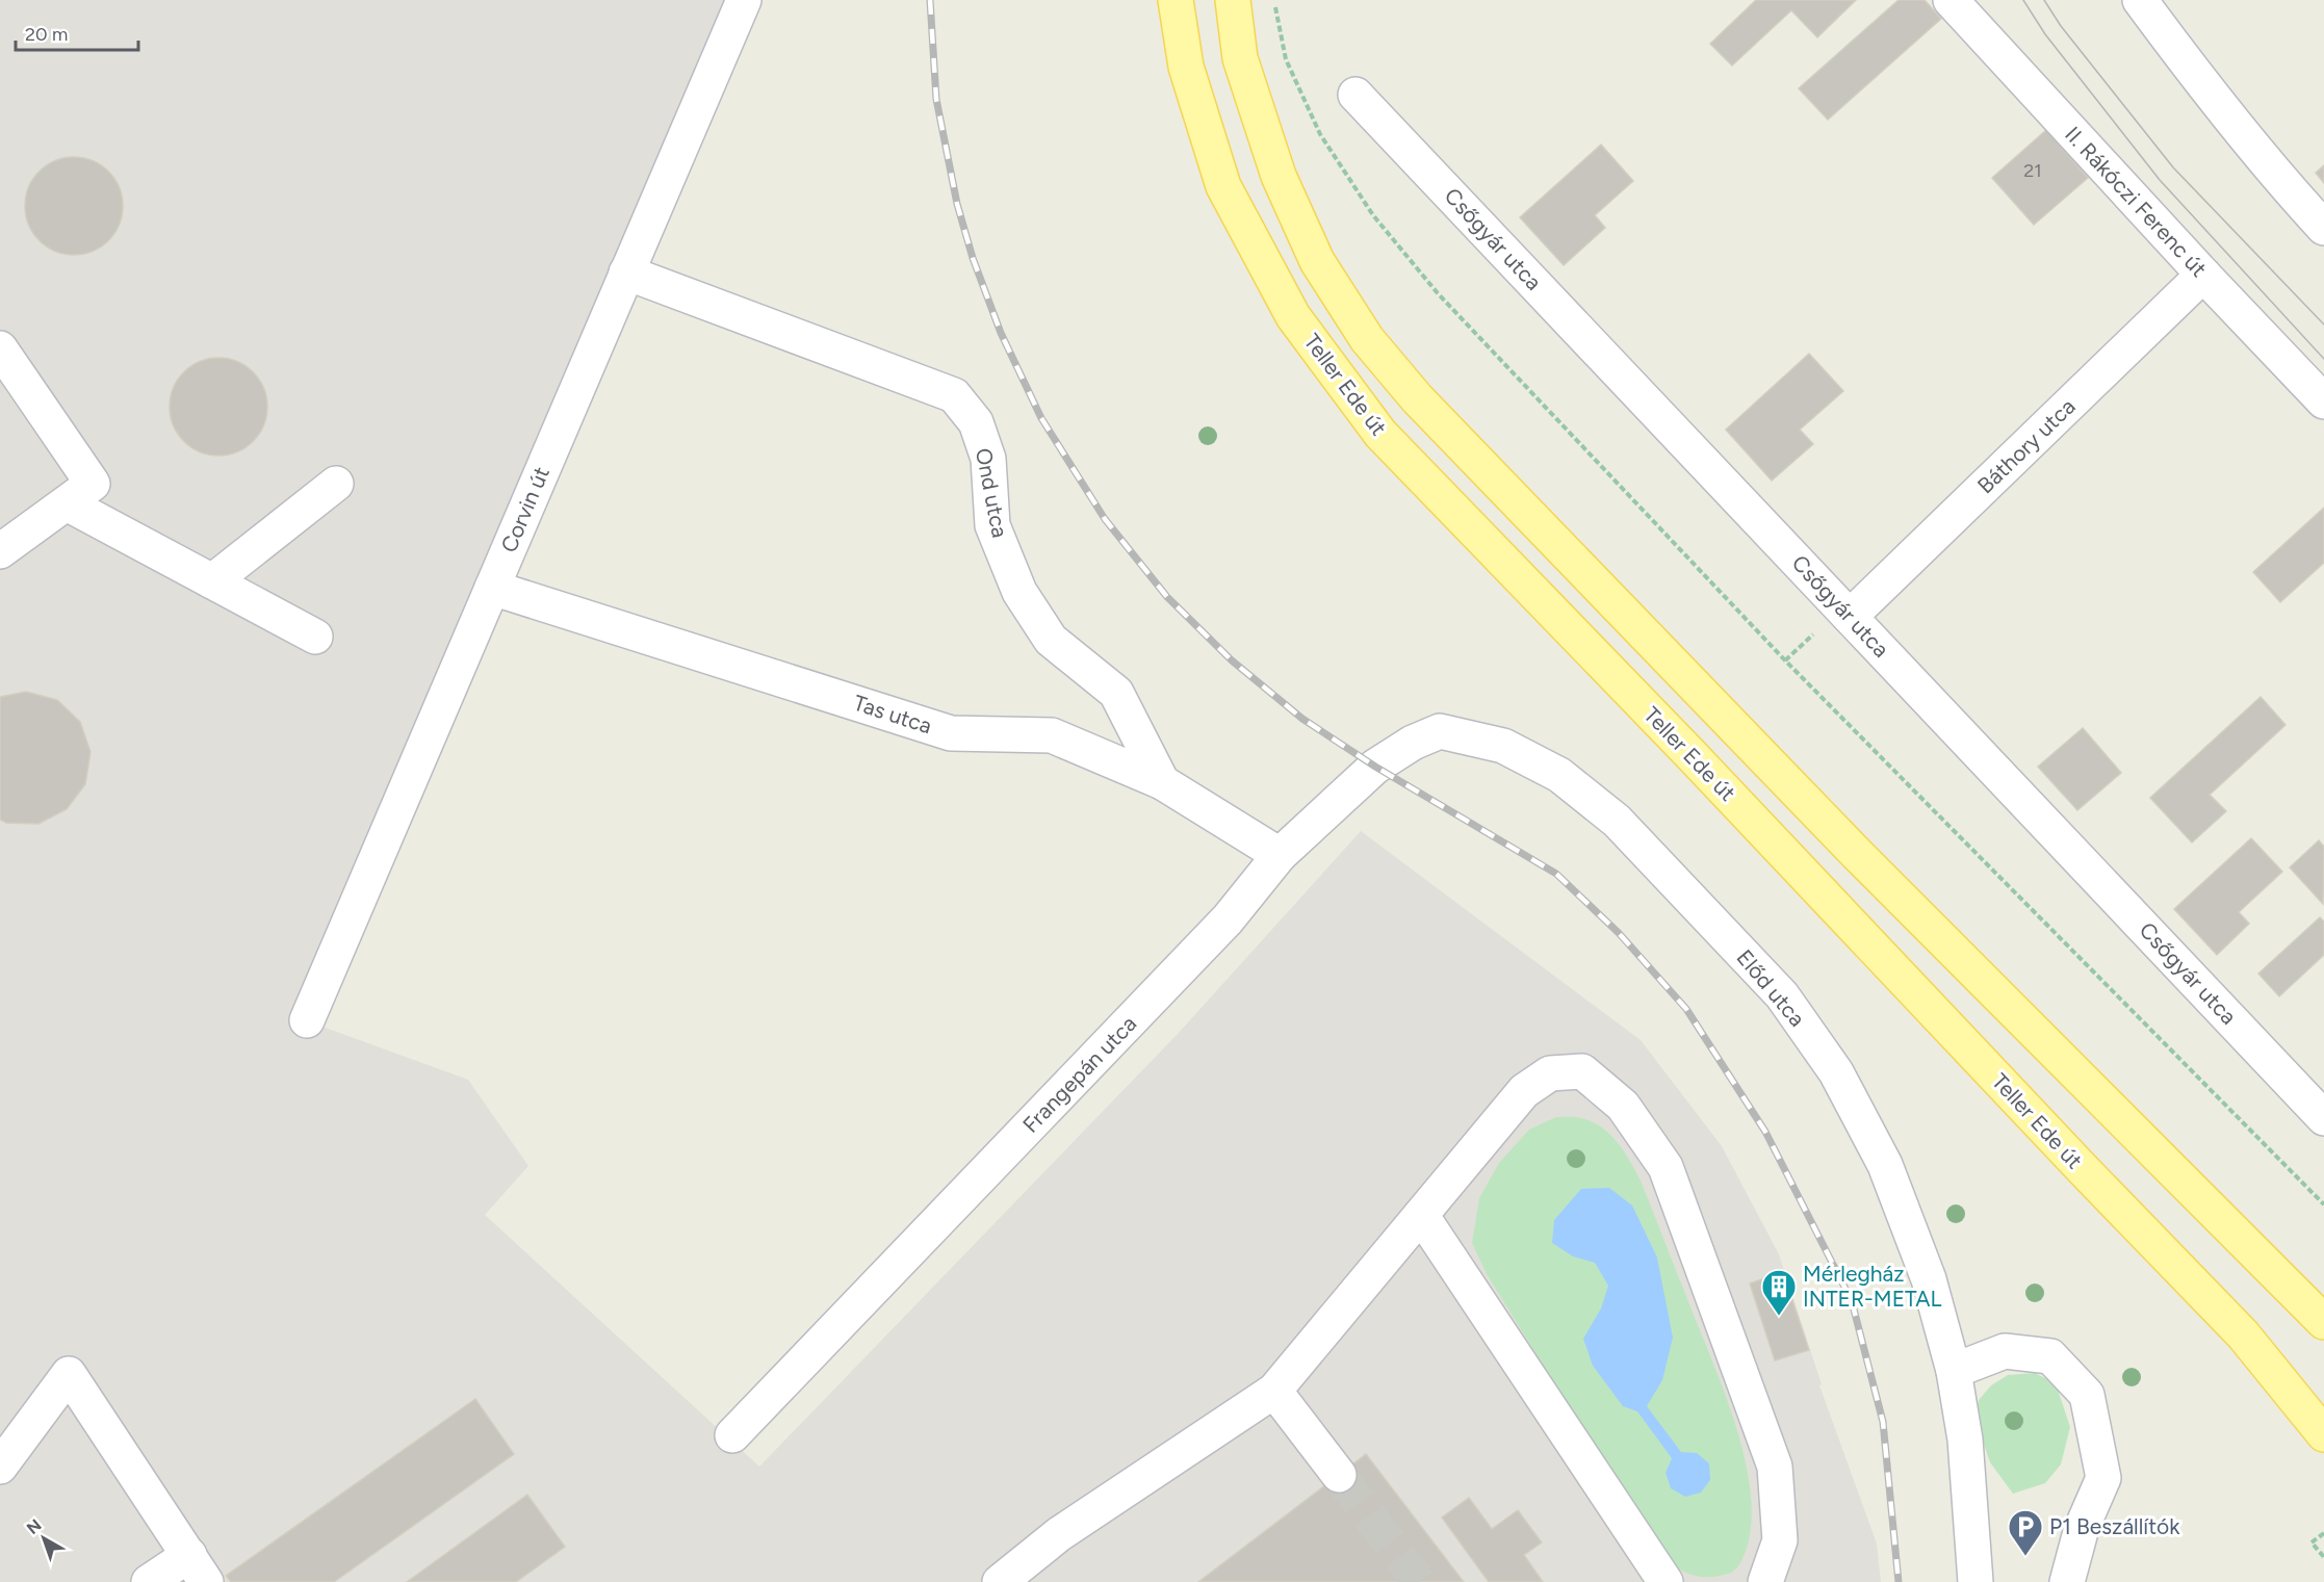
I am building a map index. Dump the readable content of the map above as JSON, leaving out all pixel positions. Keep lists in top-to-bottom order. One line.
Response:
{"streets":{"main road":["Teller Ede út"],"street":["II. Rákóczi Ferenc út","Csőgyár utca","Báthory utca","Ond utca","Corvin út","Tas utca","Előd utca","Frangepán utca"]},"crossings":[["II. Rákóczi Ferenc út","Báthory utca"],["Csőgyár utca","Báthory utca"],["Ond utca","Corvin út"],["Ond utca","Tas utca"],["Corvin út","Tas utca"],["Tas utca","Frangepán utca"],["Előd utca","Frangepán utca"]],"places":{"building":["Mérlegház INTER-METAL"],"parking":["P1 Beszállítók"]},"house_numbers":["21"],"scale_bar":"20 m","north":"top left"}
